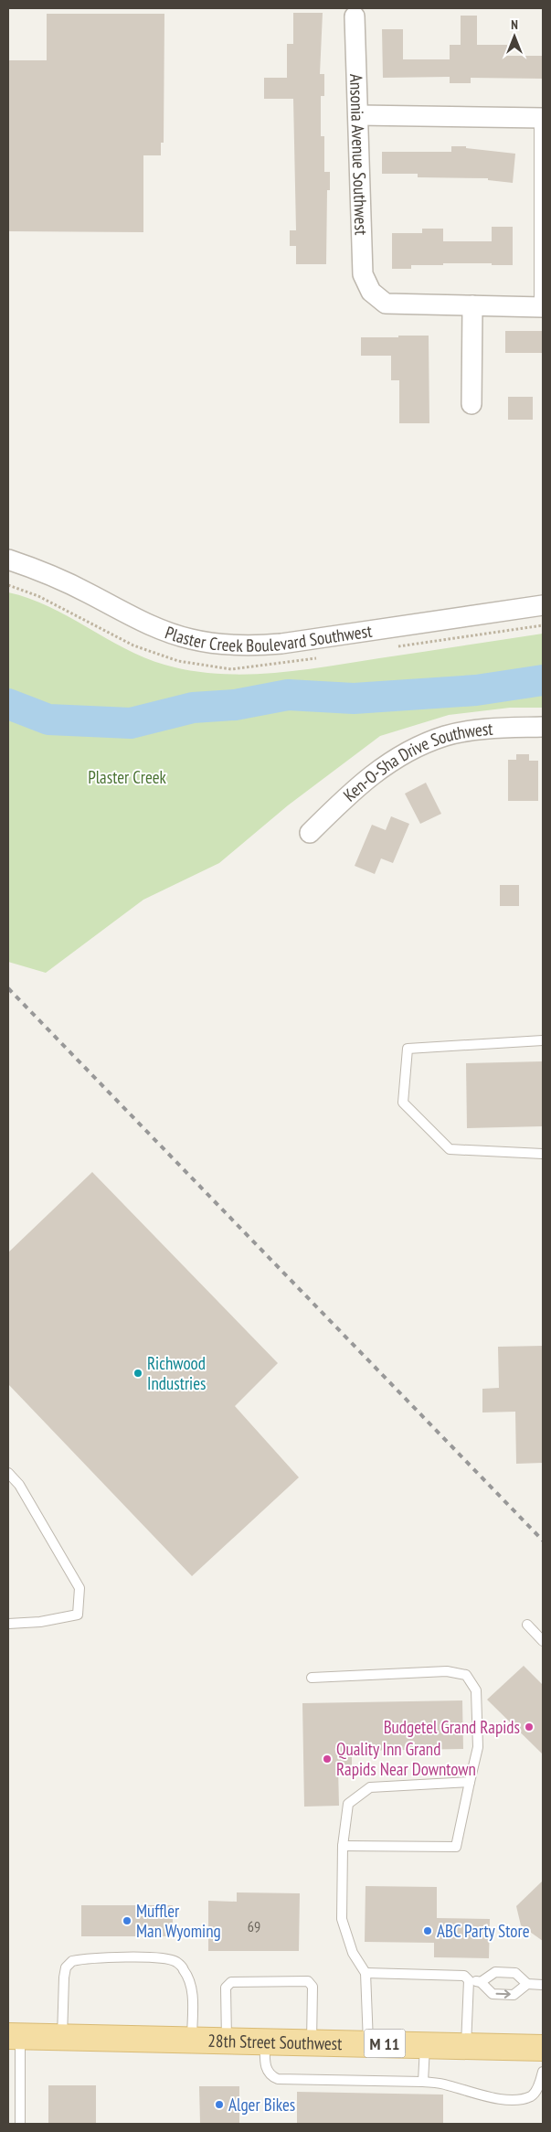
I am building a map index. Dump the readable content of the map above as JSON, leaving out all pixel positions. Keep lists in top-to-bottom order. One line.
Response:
{"streets":{"main road":["28th Street Southwest","M 11"],"street":["Ansonia Avenue Southwest","Plaster Creek Boulevard Southwest","Ken-O-Sha Drive Southwest"]},"parks":["Plaster Creek"],"places":["Richwood Industries","Budgetel Grand Rapids","Quality Inn Grand Rapids Near Downtown","Muffler Man Wyoming","ABC Party Store","Alger Bikes"],"house_numbers":["69"],"north":"top"}
